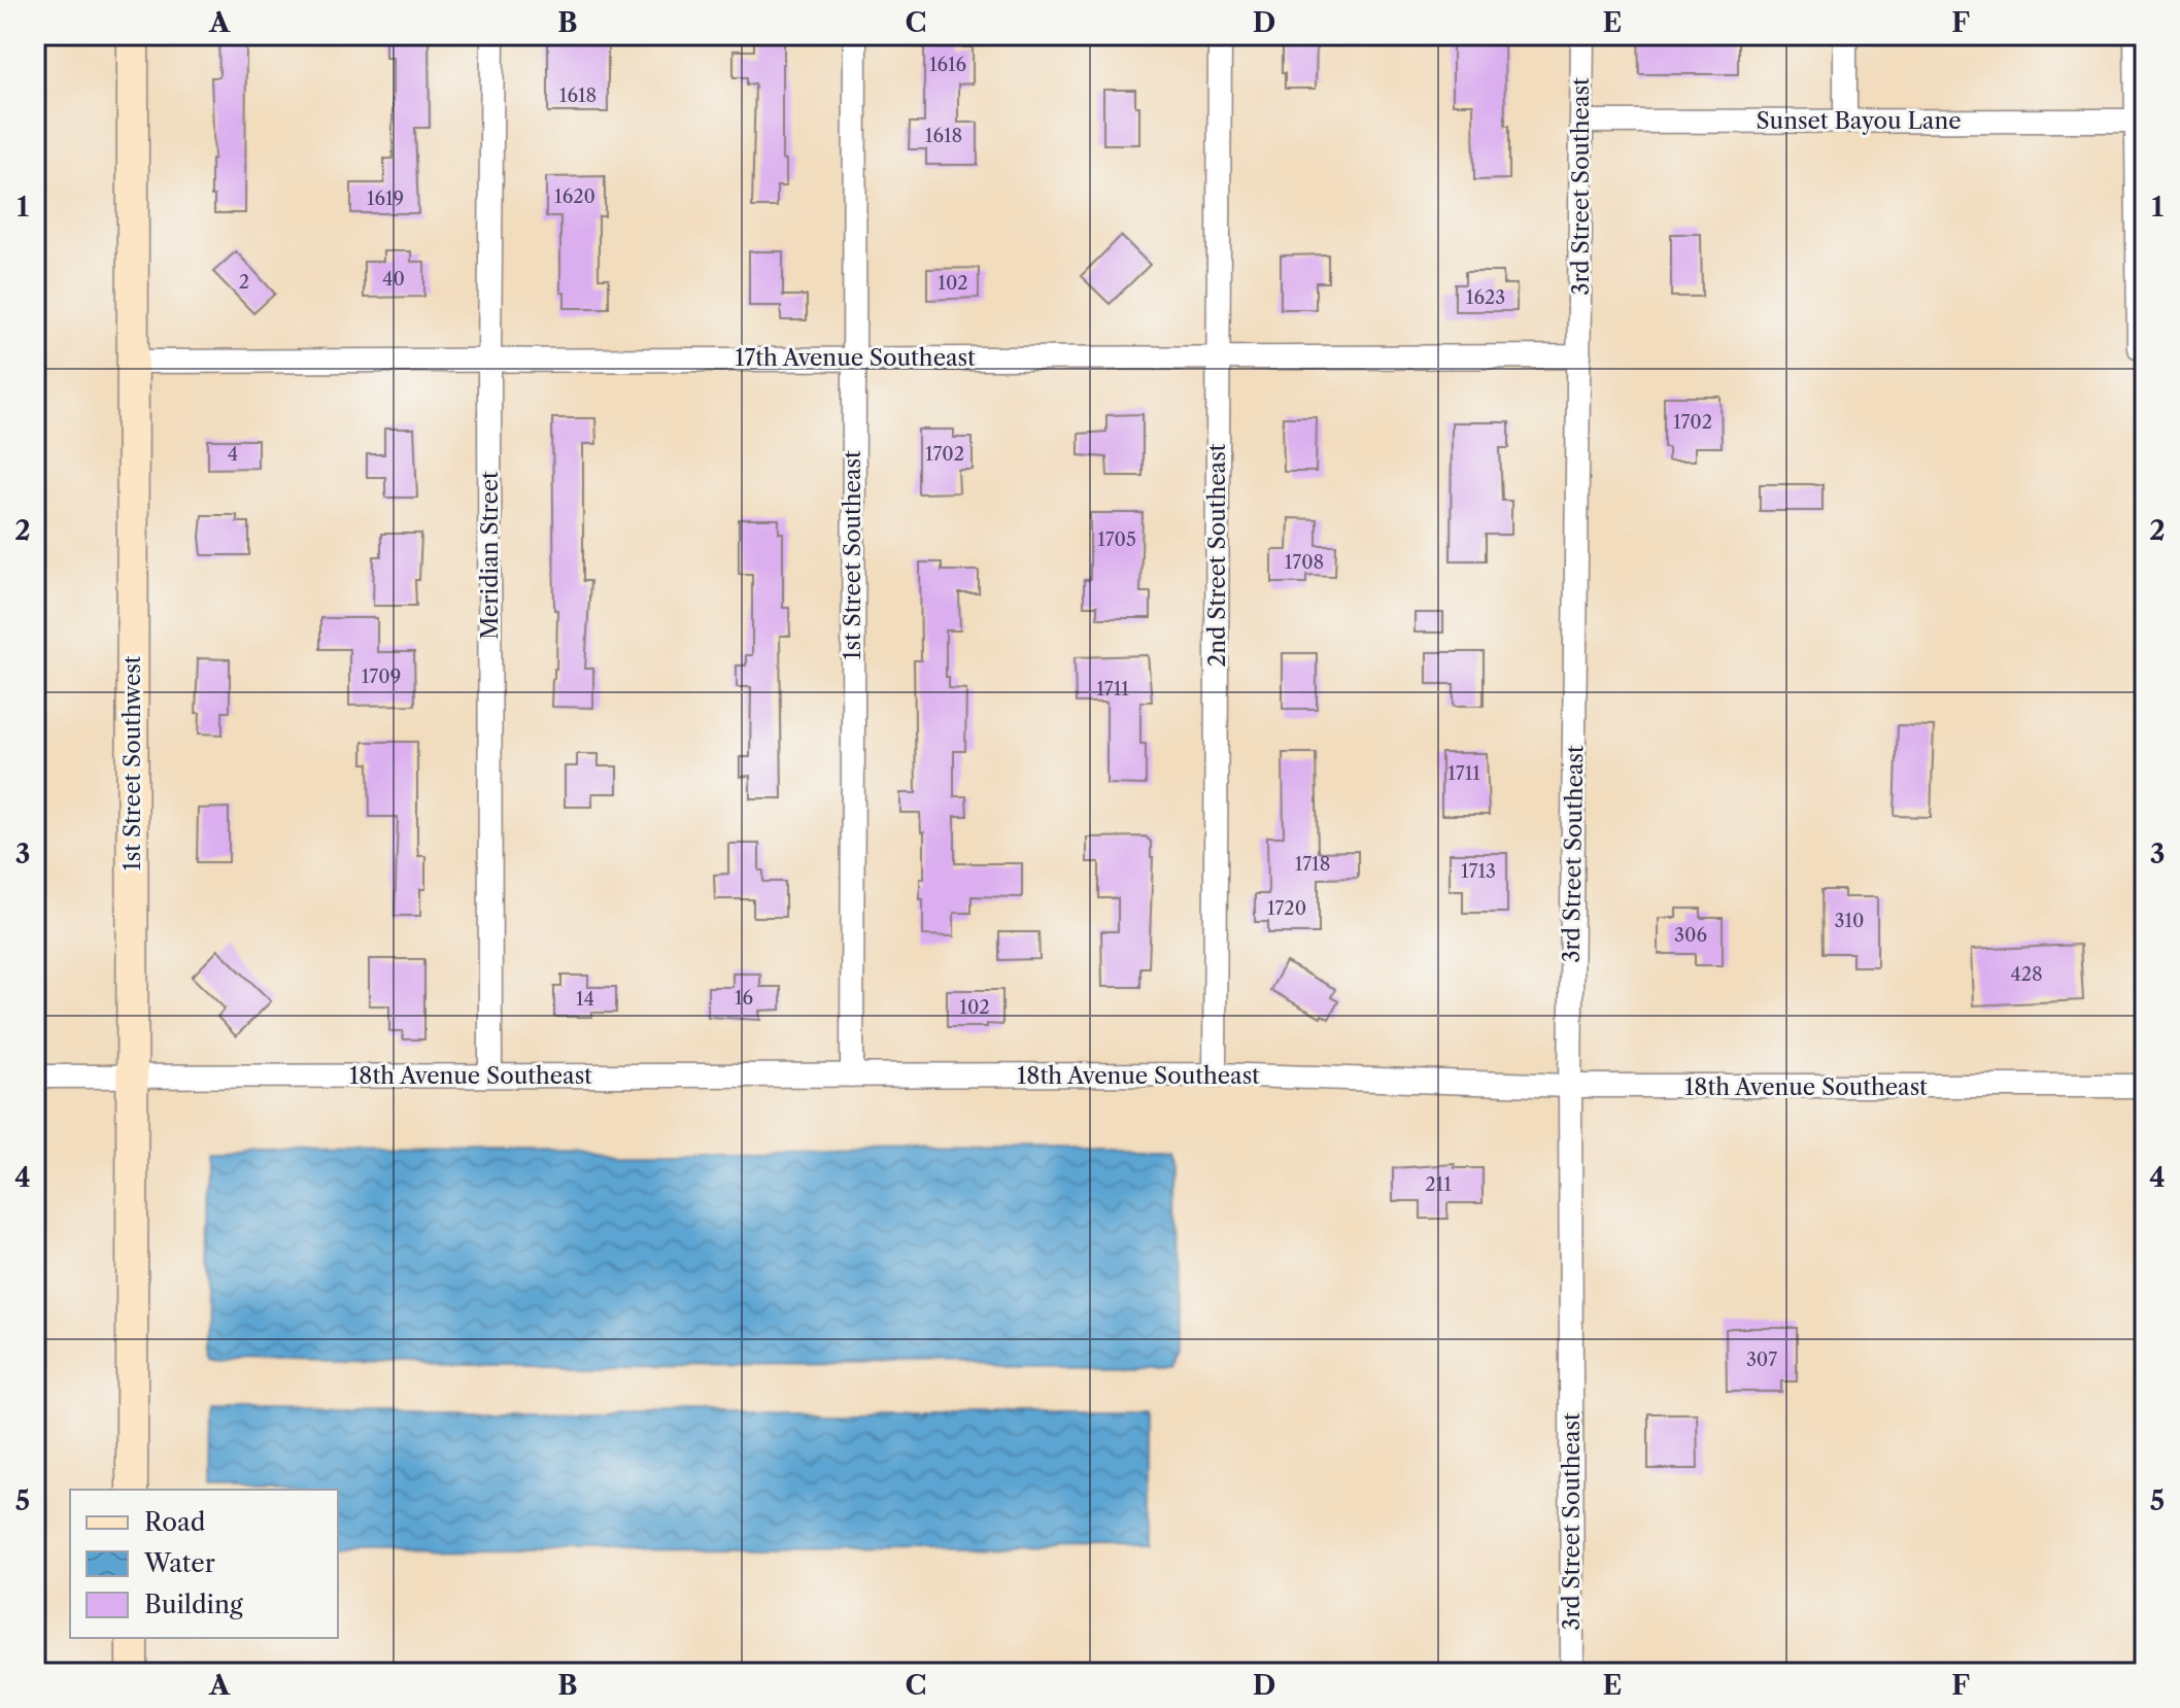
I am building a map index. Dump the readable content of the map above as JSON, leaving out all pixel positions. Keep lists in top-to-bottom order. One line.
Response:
{"streets":{"street":["Sunset Bayou Lane","3rd Street Southeast","17th Avenue Southeast","Meridian Street","1st Street Southeast","2nd Street Southeast","1st Street Southwest","18th Avenue Southeast"]},"crossings":[["Sunset Bayou Lane","3rd Street Southeast"],["3rd Street Southeast","17th Avenue Southeast"],["3rd Street Southeast","18th Avenue Southeast"],["17th Avenue Southeast","Meridian Street"],["17th Avenue Southeast","1st Street Southeast"],["17th Avenue Southeast","2nd Street Southeast"],["17th Avenue Southeast","1st Street Southwest"],["Meridian Street","18th Avenue Southeast"],["1st Street Southeast","18th Avenue Southeast"],["2nd Street Southeast","18th Avenue Southeast"],["1st Street Southwest","18th Avenue Southeast"]],"house_numbers":["1616","1618","1618","1620","1619","40","2","102","1623","1702","4","1702","1705","1708","1709","1711","1711","1718","1713","1720","310","306","428","16","14","102","211","307"],"legend":["Road","Water","Building"],"grid":{"columns":["A","B","C","D","E","F"],"rows":["1","2","3","4","5"]}}
